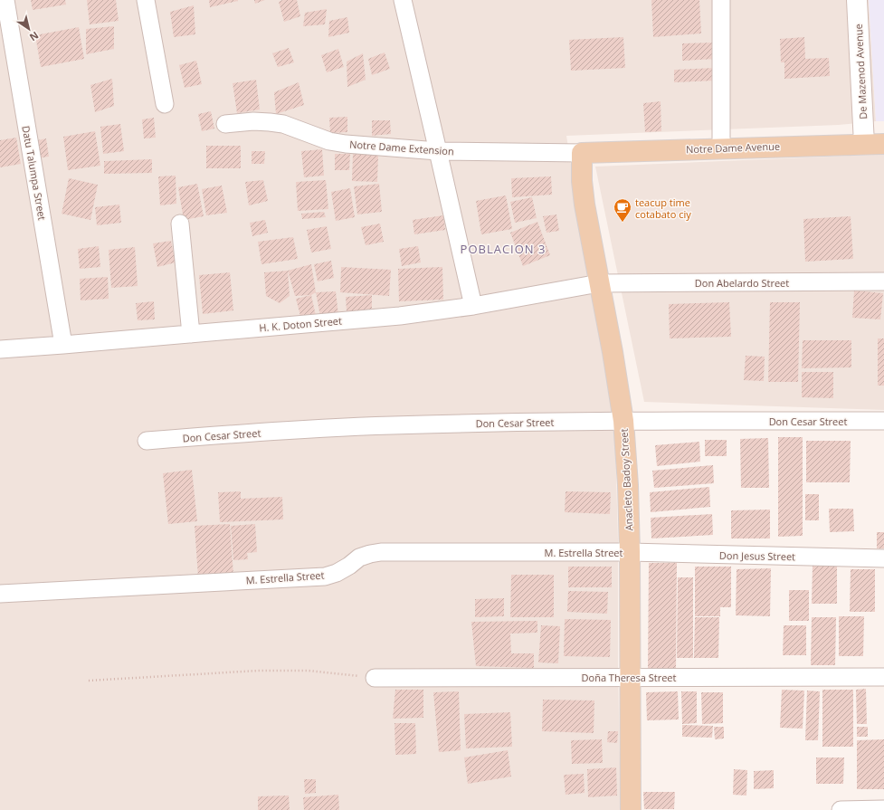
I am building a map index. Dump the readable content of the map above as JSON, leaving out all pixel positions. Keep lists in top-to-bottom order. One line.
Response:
{"streets":{"main road":["De Mazenod Avenue","Notre Dame Avenue","Anacleto Badoy Street"],"street":["Notre Dame Extension","Datu Talumpa Street","Don Abelardo Street","H. K. Doton Street","Don Cesar Street","M. Estrella Street","Don Jesus Street","Doña Theresa Street"]},"crossings":[["De Mazenod Avenue","Notre Dame Avenue"],["Notre Dame Extension","Notre Dame Avenue"],["Notre Dame Extension","Anacleto Badoy Street"],["Notre Dame Avenue","Anacleto Badoy Street"],["Datu Talumpa Street","H. K. Doton Street"],["Don Abelardo Street","H. K. Doton Street"],["Don Abelardo Street","Anacleto Badoy Street"],["H. K. Doton Street","Anacleto Badoy Street"],["Don Cesar Street","Anacleto Badoy Street"],["Anacleto Badoy Street","M. Estrella Street"],["Anacleto Badoy Street","Don Jesus Street"],["Anacleto Badoy Street","Doña Theresa Street"],["M. Estrella Street","Don Jesus Street"]],"districts":["POBLACION 3"],"places":{"cafe":["teacup time cotabato ciy"]},"north":"bottom right"}
